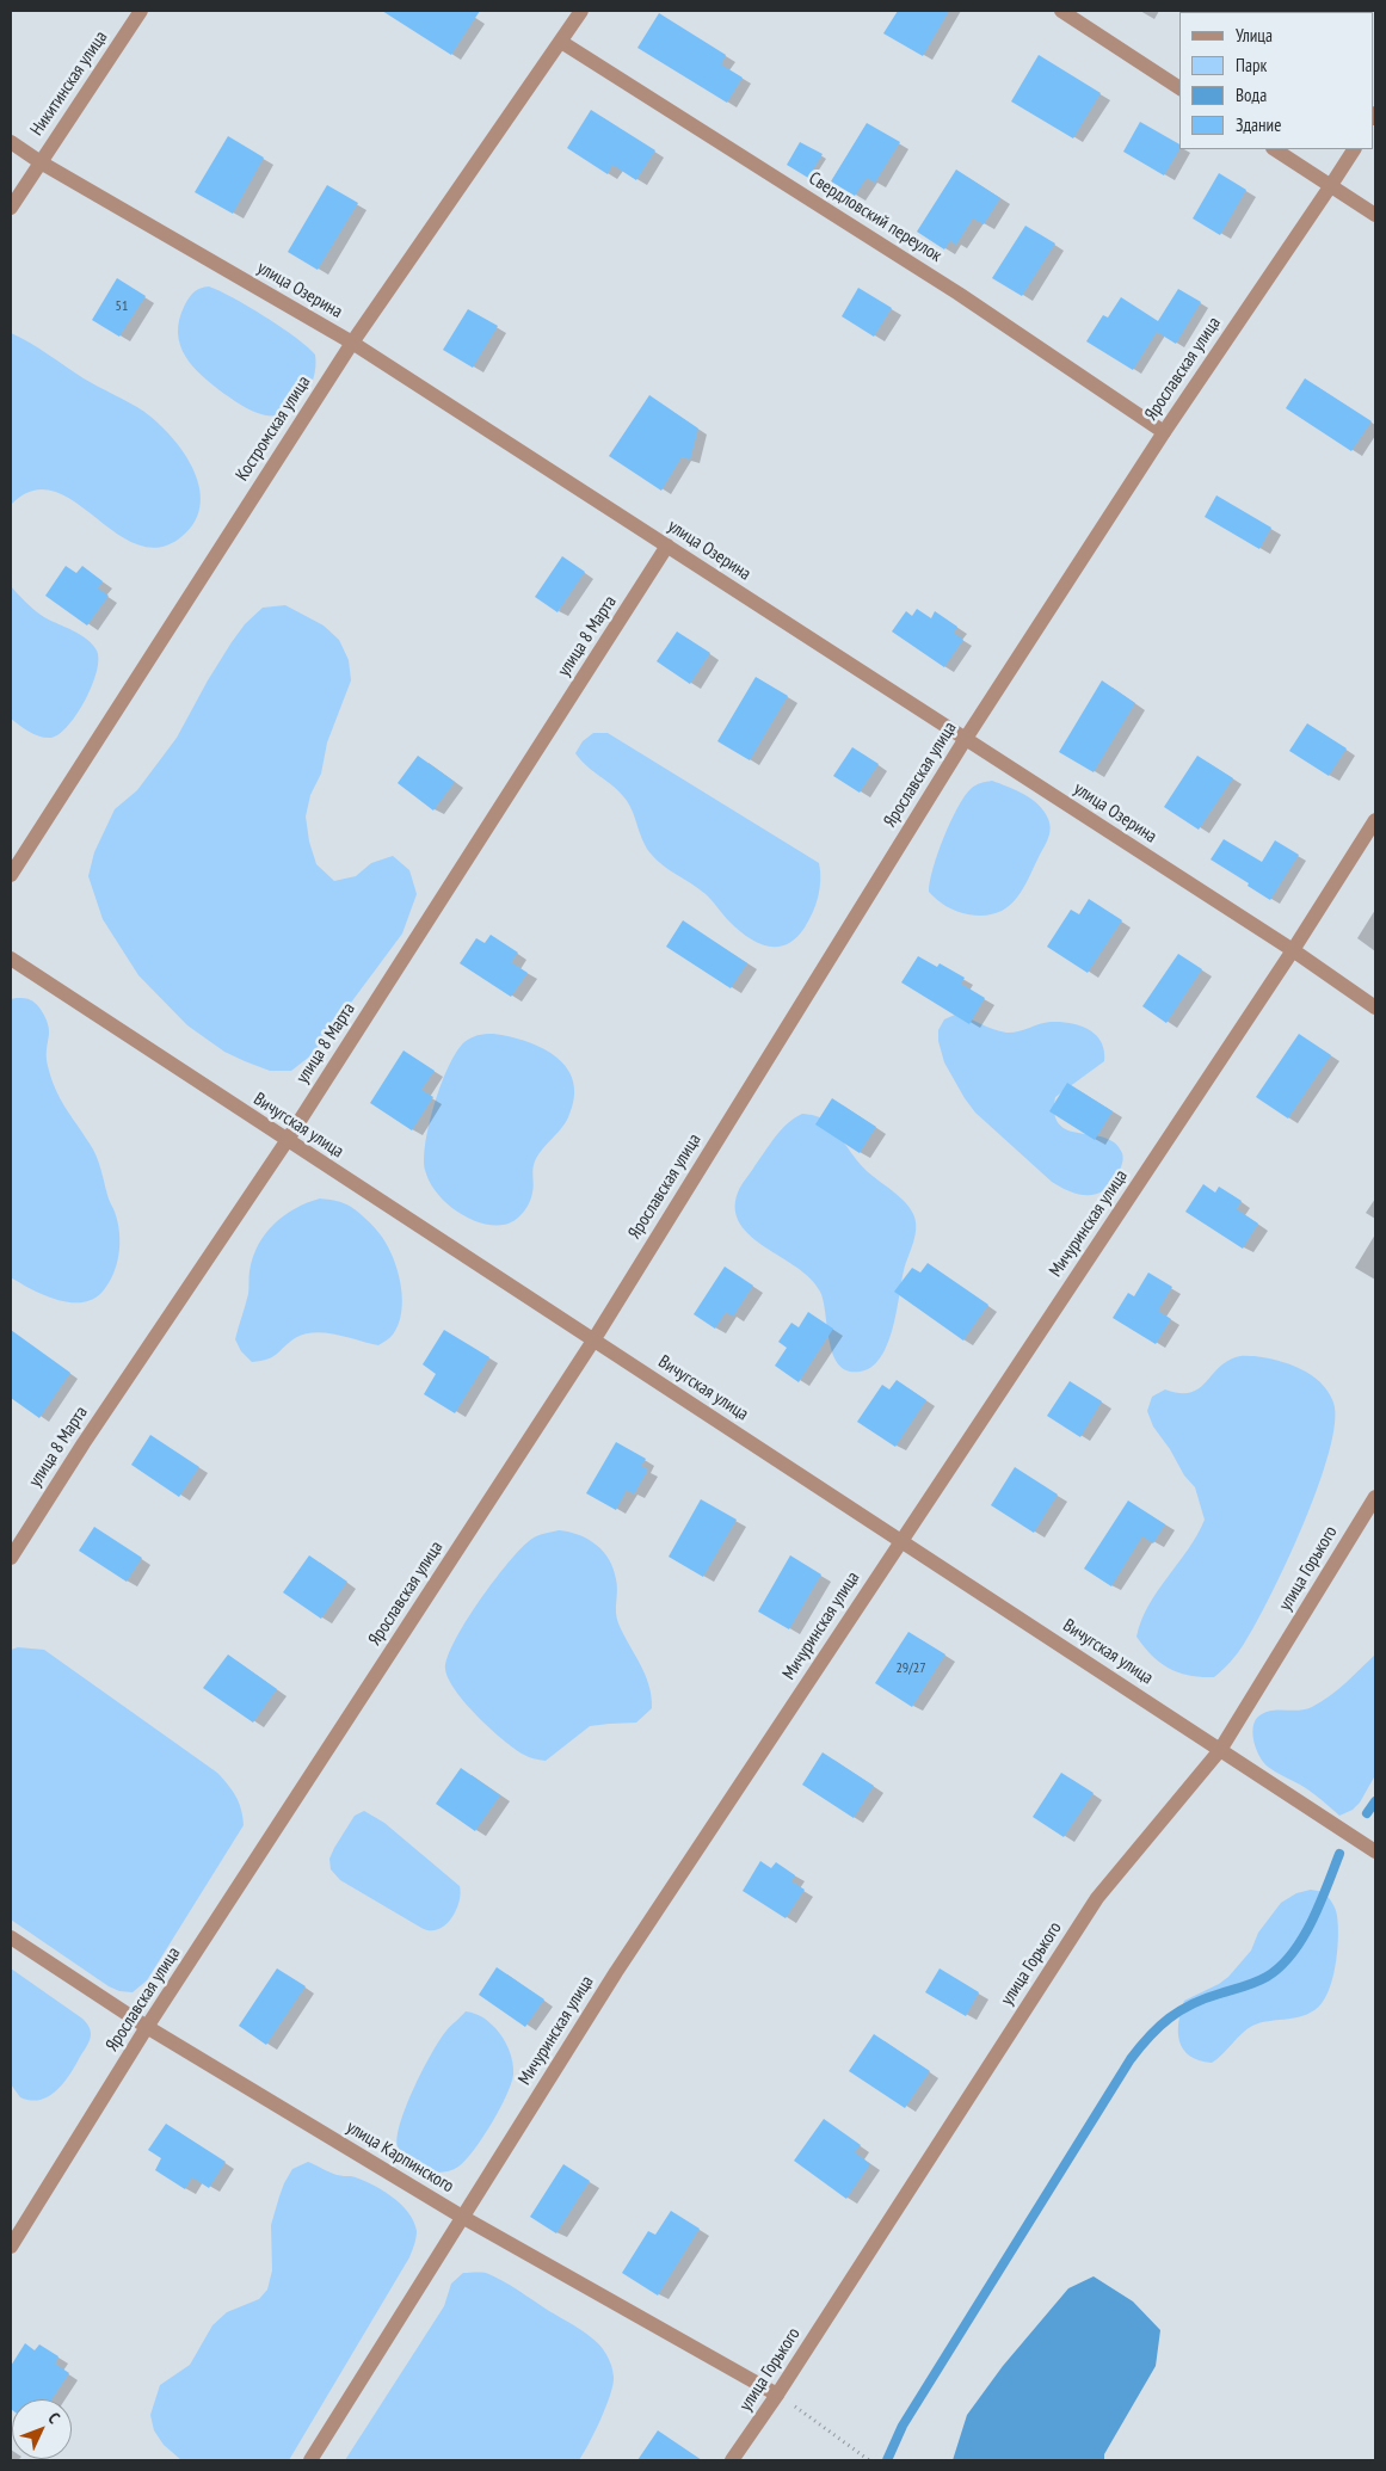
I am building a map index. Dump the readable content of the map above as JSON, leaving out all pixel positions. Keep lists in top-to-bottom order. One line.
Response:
{"streets":{"street":["Никитинская улица","Свердловский переулок","улица Озерина","Ярославская улица","Костромская улица","улица 8 Марта","Вичугская улица","Мичуринская улица","улица Горького","улица Карпинского"]},"crossings":[["Никитинская улица","улица Озерина"],["Свердловский переулок","Ярославская улица"],["Свердловский переулок","Костромская улица"],["улица Озерина","Ярославская улица"],["улица Озерина","Костромская улица"],["улица Озерина","улица 8 Марта"],["улица Озерина","Мичуринская улица"],["Ярославская улица","Вичугская улица"],["Ярославская улица","улица Карпинского"],["улица 8 Марта","Вичугская улица"],["Вичугская улица","Мичуринская улица"],["Вичугская улица","улица Горького"],["Мичуринская улица","улица Карпинского"],["улица Горького","улица Карпинского"]],"house_numbers":["51","29/27"],"legend":["Улица","Парк","Вода","Здание"],"north":"top right"}
